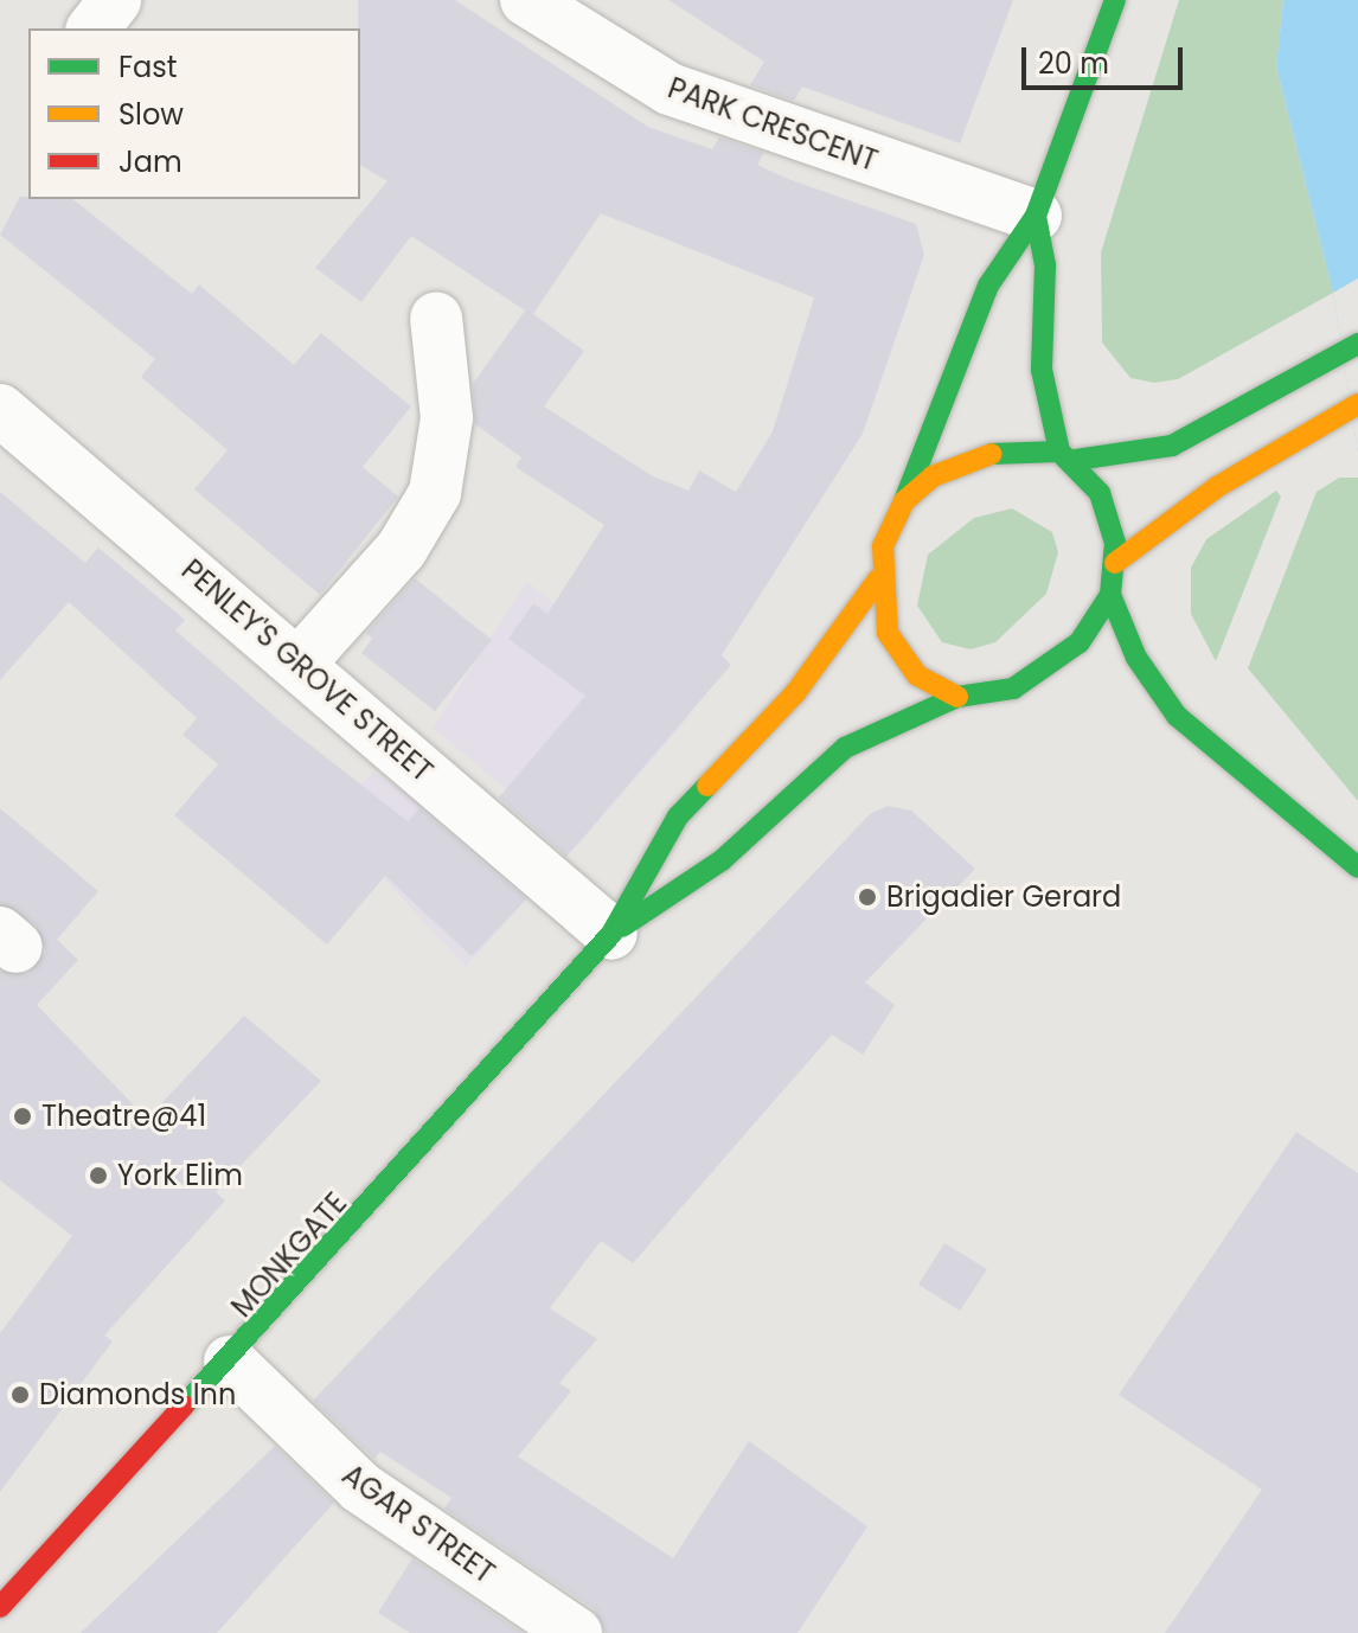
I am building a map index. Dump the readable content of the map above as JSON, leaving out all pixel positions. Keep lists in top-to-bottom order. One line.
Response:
{"streets":{"main road":["MONKGATE"],"street":["PARK CRESCENT","PENLEY'S GROVE STREET","AGAR STREET"]},"crossings":[["PENLEY'S GROVE STREET","MONKGATE"],["MONKGATE","AGAR STREET"]],"places":["Brigadier Gerard","Theatre@41","York Elim","Diamonds Inn"],"legend":["Fast","Slow","Jam"],"scale_bar":"20 m"}
